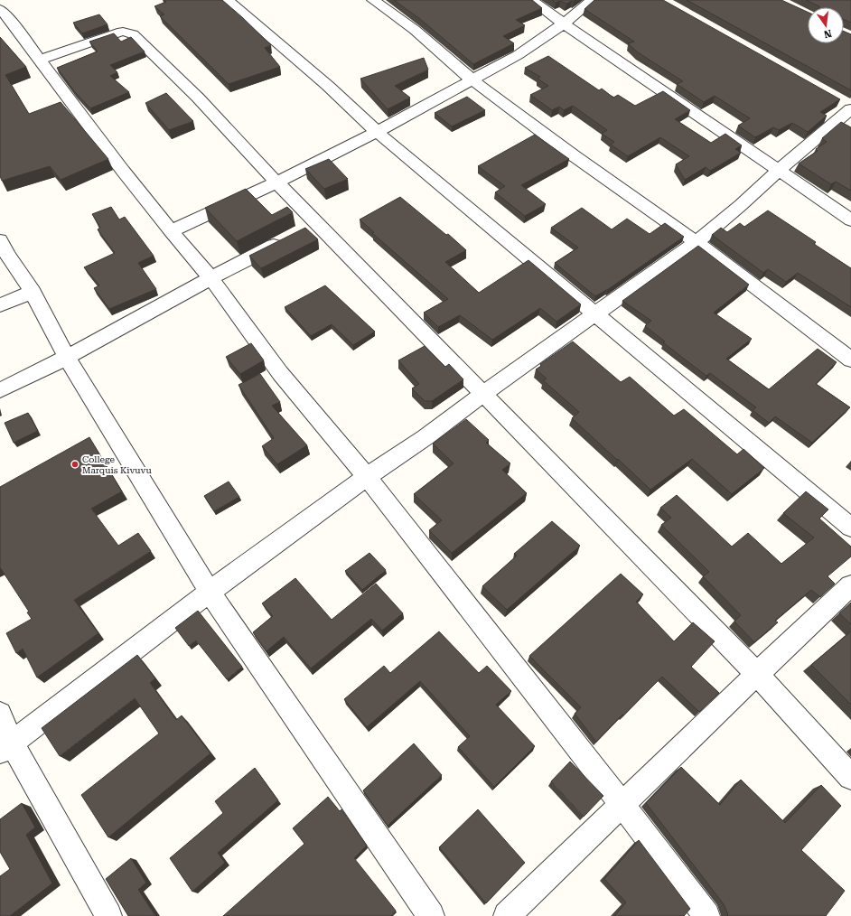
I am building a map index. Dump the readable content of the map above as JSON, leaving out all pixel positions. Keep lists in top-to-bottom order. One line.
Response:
{"places":["College Marquis Kivuvu"],"north":"bottom"}
